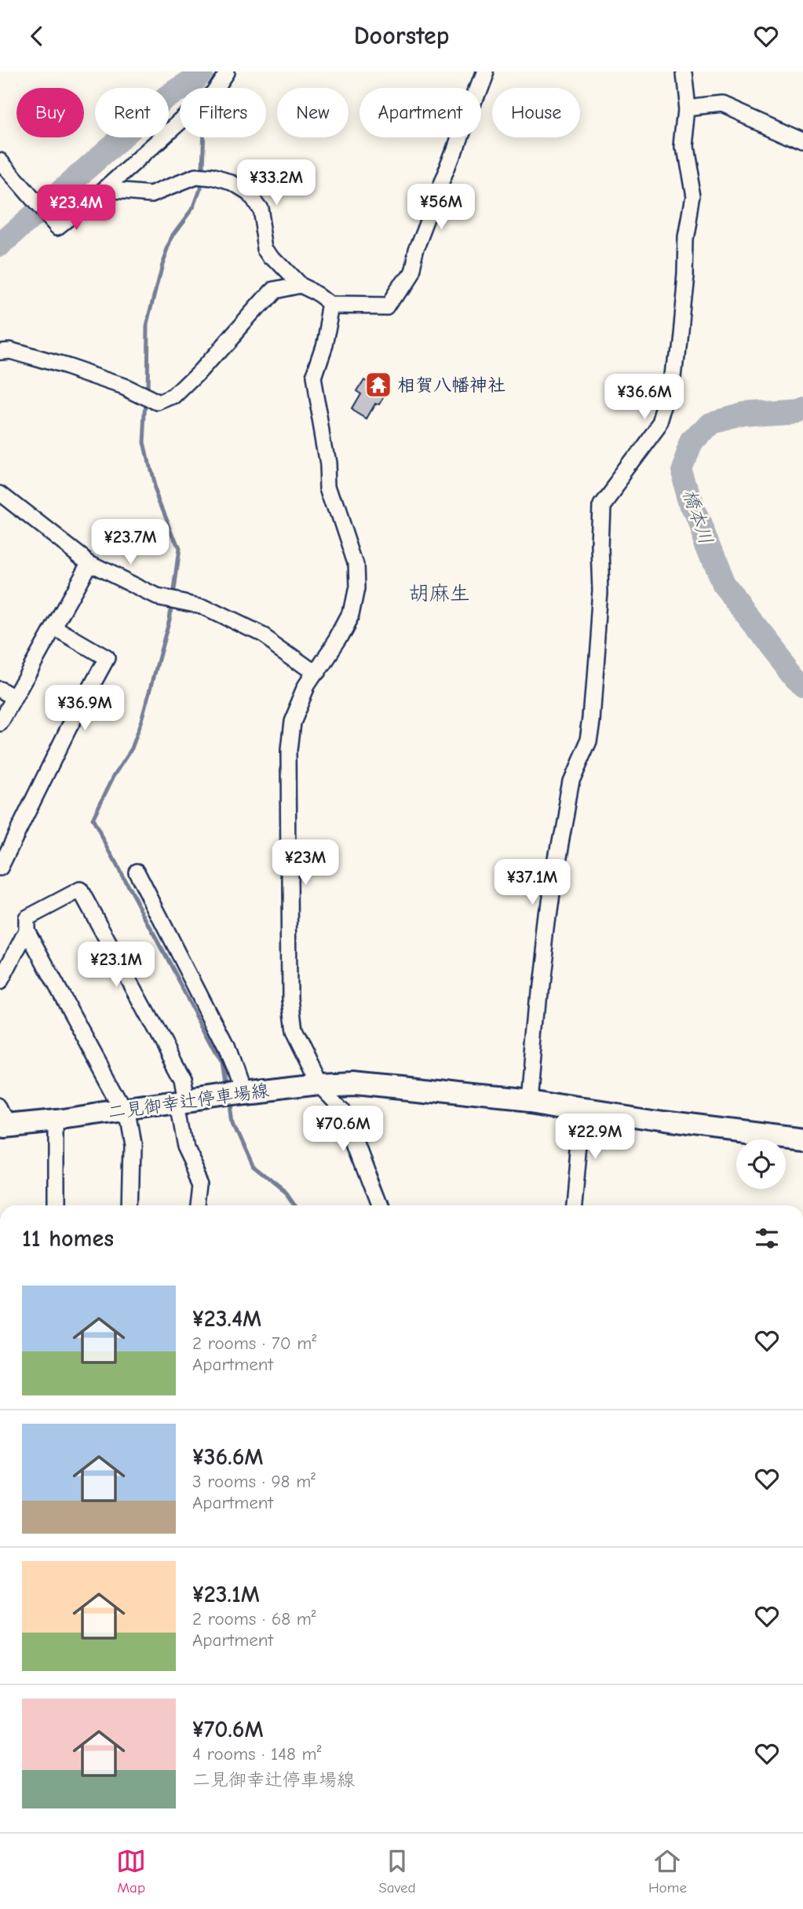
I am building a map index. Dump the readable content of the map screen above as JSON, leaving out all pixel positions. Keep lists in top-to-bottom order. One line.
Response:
{"streets":{"main road":["二見御幸辻停車場線"]},"districts":["胡麻生"],"water":["橋本川"],"places":{"temple":["相賀八幡神社"]},"page":{"header":"Doorstep","chip":["Buy","Rent","Filters","New","Apartment","House"],"price":["¥33.2M","¥56M","¥23.4M","¥36.6M","¥23.7M","¥36.9M","¥23M","¥37.1M","¥23.1M","¥70.6M","¥22.9M"],"heading":"11 homes","list":[{"name":"¥23.4M","note":"2 rooms · 70 m² · Apartment"},{"name":"¥36.6M","note":"3 rooms · 98 m² · Apartment"},{"name":"¥23.1M","note":"2 rooms · 68 m² · Apartment"},{"name":"¥70.6M","note":"4 rooms · 148 m² · 二見御幸辻停車場線"}],"tabs":["Map","Saved","Home"]}}
